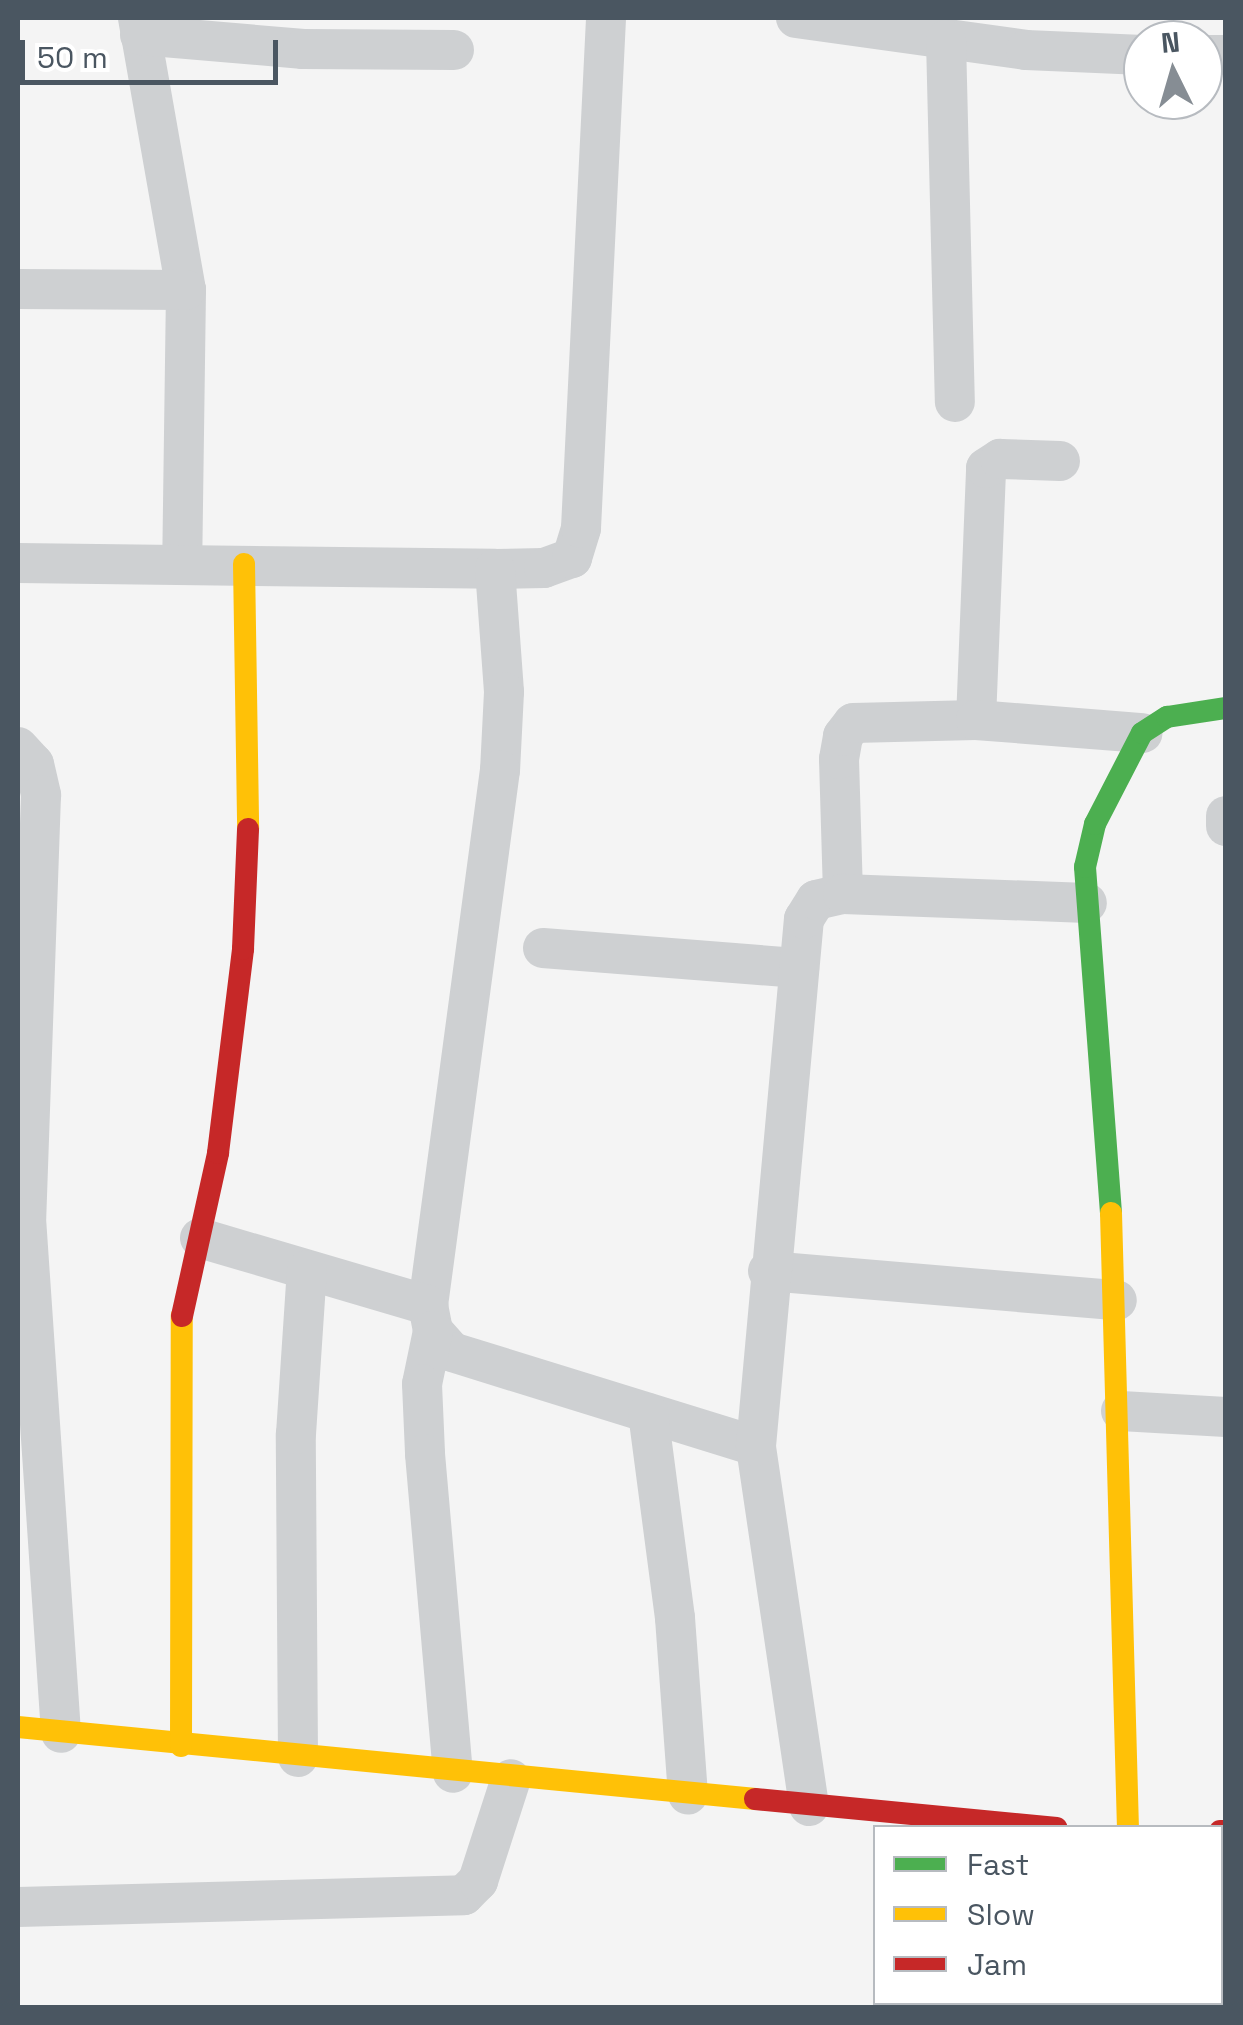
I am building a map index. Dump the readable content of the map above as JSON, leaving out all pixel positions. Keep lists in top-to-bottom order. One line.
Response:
{"legend":["Fast","Slow","Jam"],"scale_bar":"50 m","north":"top"}
